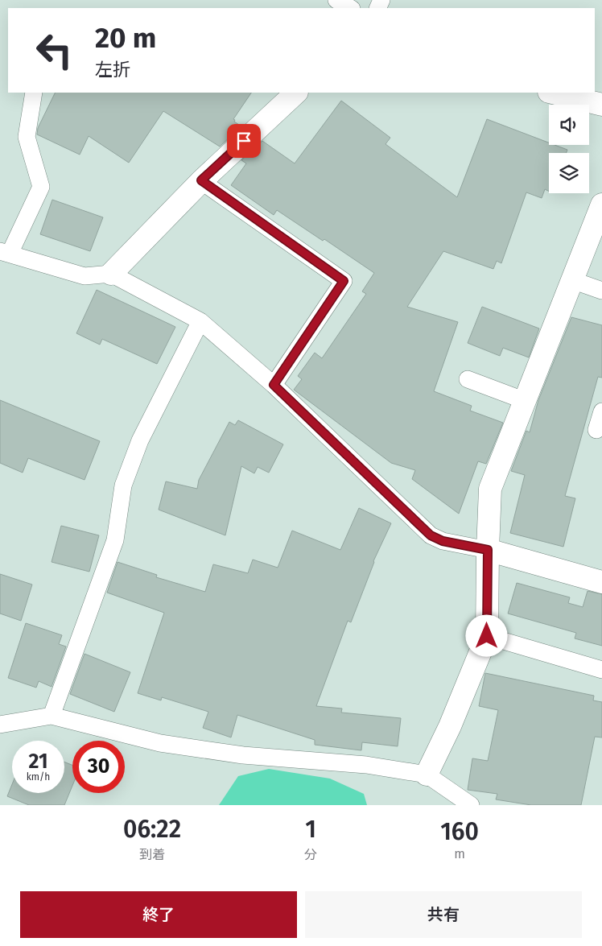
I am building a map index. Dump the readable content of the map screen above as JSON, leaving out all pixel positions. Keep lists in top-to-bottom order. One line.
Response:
{"page":{"turn":["20 m","左折"],"speed":"21 km/h","limit":"30","eta":["06:22","到着","1","分","160","m"],"buttons":["終了","共有"]}}
